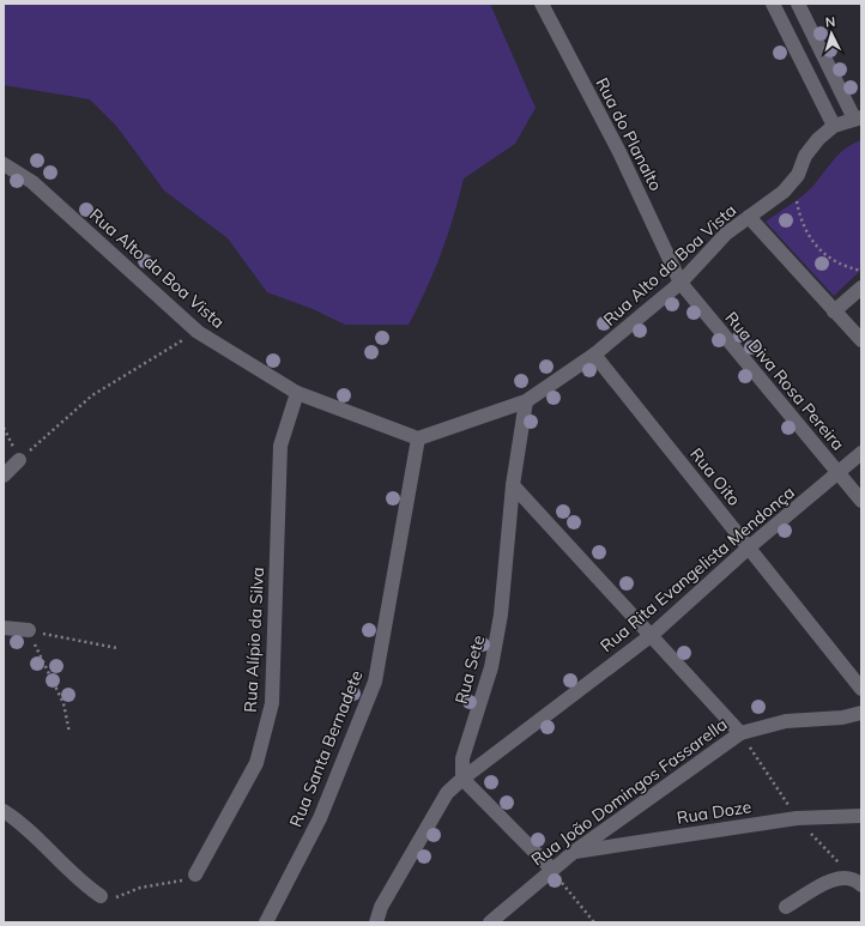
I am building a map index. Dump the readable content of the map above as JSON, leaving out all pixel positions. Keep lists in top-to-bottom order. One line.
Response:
{"streets":{"street":["Rua do Planalto","Rua Alto da Boa Vista","Rua Diva Rosa Pereira","Rua Oito","Rua Rita Evangelista Mendonça","Rua Alípio da Silva","Rua Sete","Rua Santa Bernadete","Rua João Domingos Fassarella","Rua Doze"]},"crossings":[["Rua do Planalto","Rua Alto da Boa Vista"],["Rua do Planalto","Rua Diva Rosa Pereira"],["Rua Alto da Boa Vista","Rua Diva Rosa Pereira"],["Rua Alto da Boa Vista","Rua Oito"],["Rua Alto da Boa Vista","Rua Alípio da Silva"],["Rua Alto da Boa Vista","Rua Sete"],["Rua Alto da Boa Vista","Rua Santa Bernadete"],["Rua Diva Rosa Pereira","Rua Rita Evangelista Mendonça"],["Rua Oito","Rua Rita Evangelista Mendonça"],["Rua Rita Evangelista Mendonça","Rua Sete"],["Rua João Domingos Fassarella","Rua Doze"]],"north":"top"}
